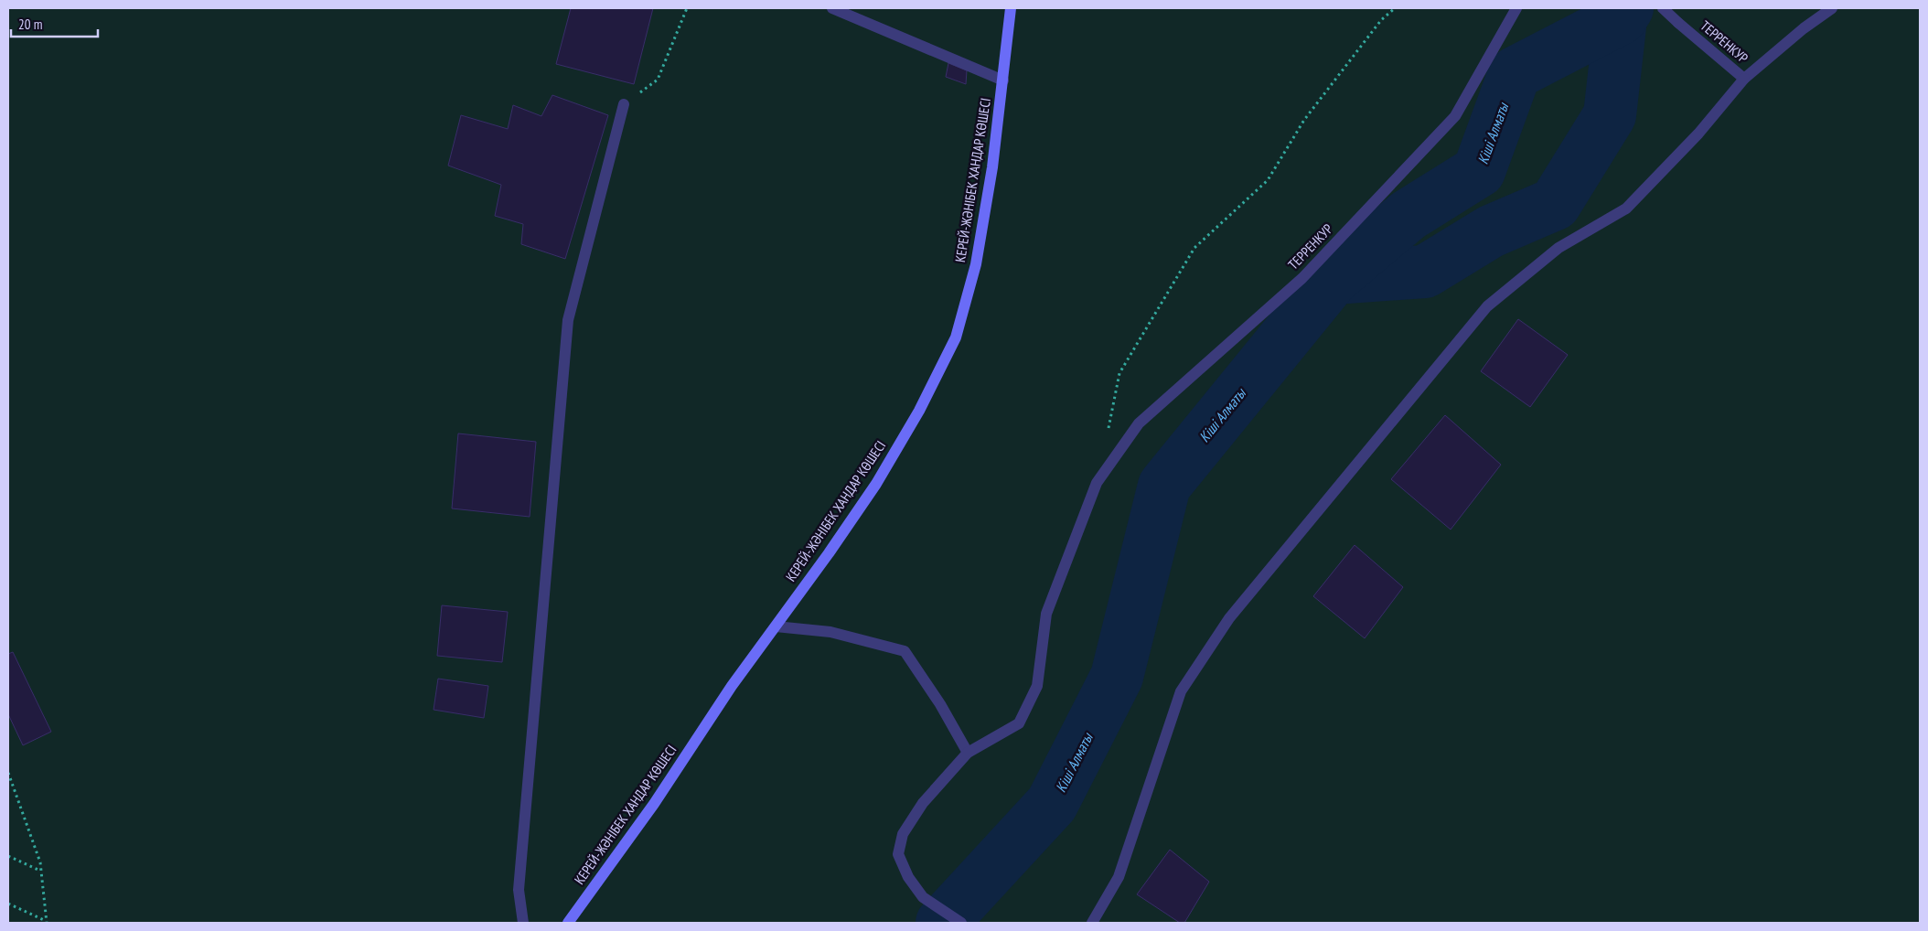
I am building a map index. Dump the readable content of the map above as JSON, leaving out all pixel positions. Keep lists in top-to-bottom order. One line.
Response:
{"streets":{"main road":["КЕРЕЙ-ЖӘНІБЕК ХАНДАР КӨШЕСІ"],"street":["ТЕРРЕНКУР"]},"water":["Кіші Алматы"],"scale_bar":"20 m"}
